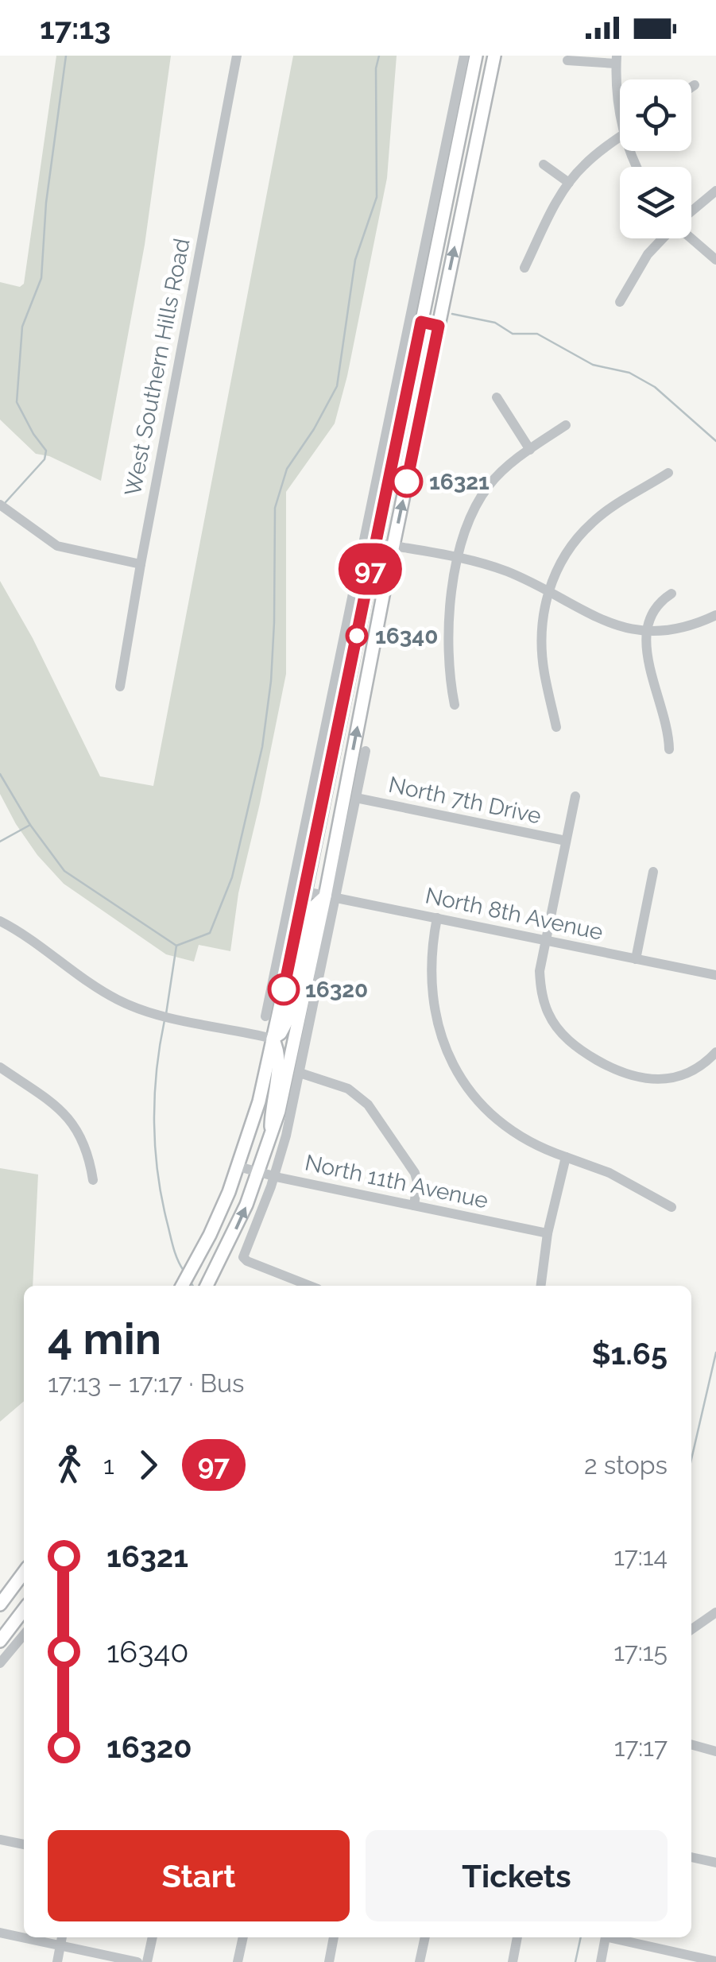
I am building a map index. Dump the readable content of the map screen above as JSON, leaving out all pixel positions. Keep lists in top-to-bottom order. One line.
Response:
{"streets":{"street":["West Southern Hills Road","North 7th Drive","North 8th Avenue","North 11th Avenue"]},"places":["16321","16340","16320"],"lines":["bus line 97"],"page":{"status":"17:13","on_map":"97","heading":["4 min","17:13 – 17:17 · Bus","$1.65"],"legs":["1","97","2 stops"],"list":[{"name":"16321","value":"17:14"},{"name":"16340","value":"17:15"},{"name":"16320","value":"17:17"}],"buttons":["Start","Tickets"]}}
